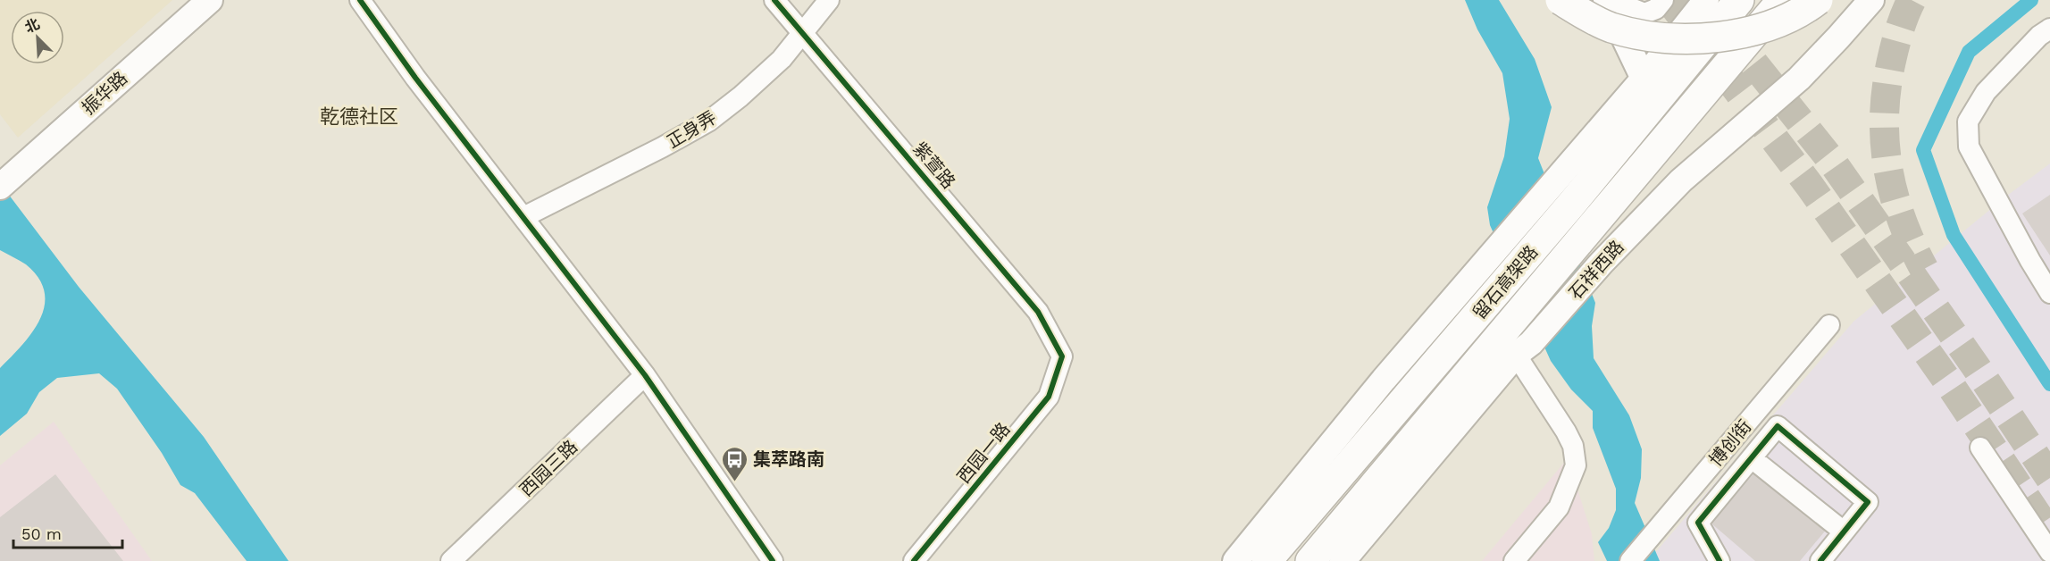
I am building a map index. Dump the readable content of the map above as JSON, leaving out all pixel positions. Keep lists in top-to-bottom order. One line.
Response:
{"streets":{"highway":["留石高架路"],"main road":["振华路","石祥西路"],"street":["正身弄","紫萱路","博创街","西园一路","西园三路"]},"crossings":[["正身弄","紫萱路"],["紫萱路","西园一路"],["石祥西路","留石高架路"]],"districts":["乾德社区"],"places":{"bus stop":["集萃路南"]},"scale_bar":"50 m","north":"top left"}
